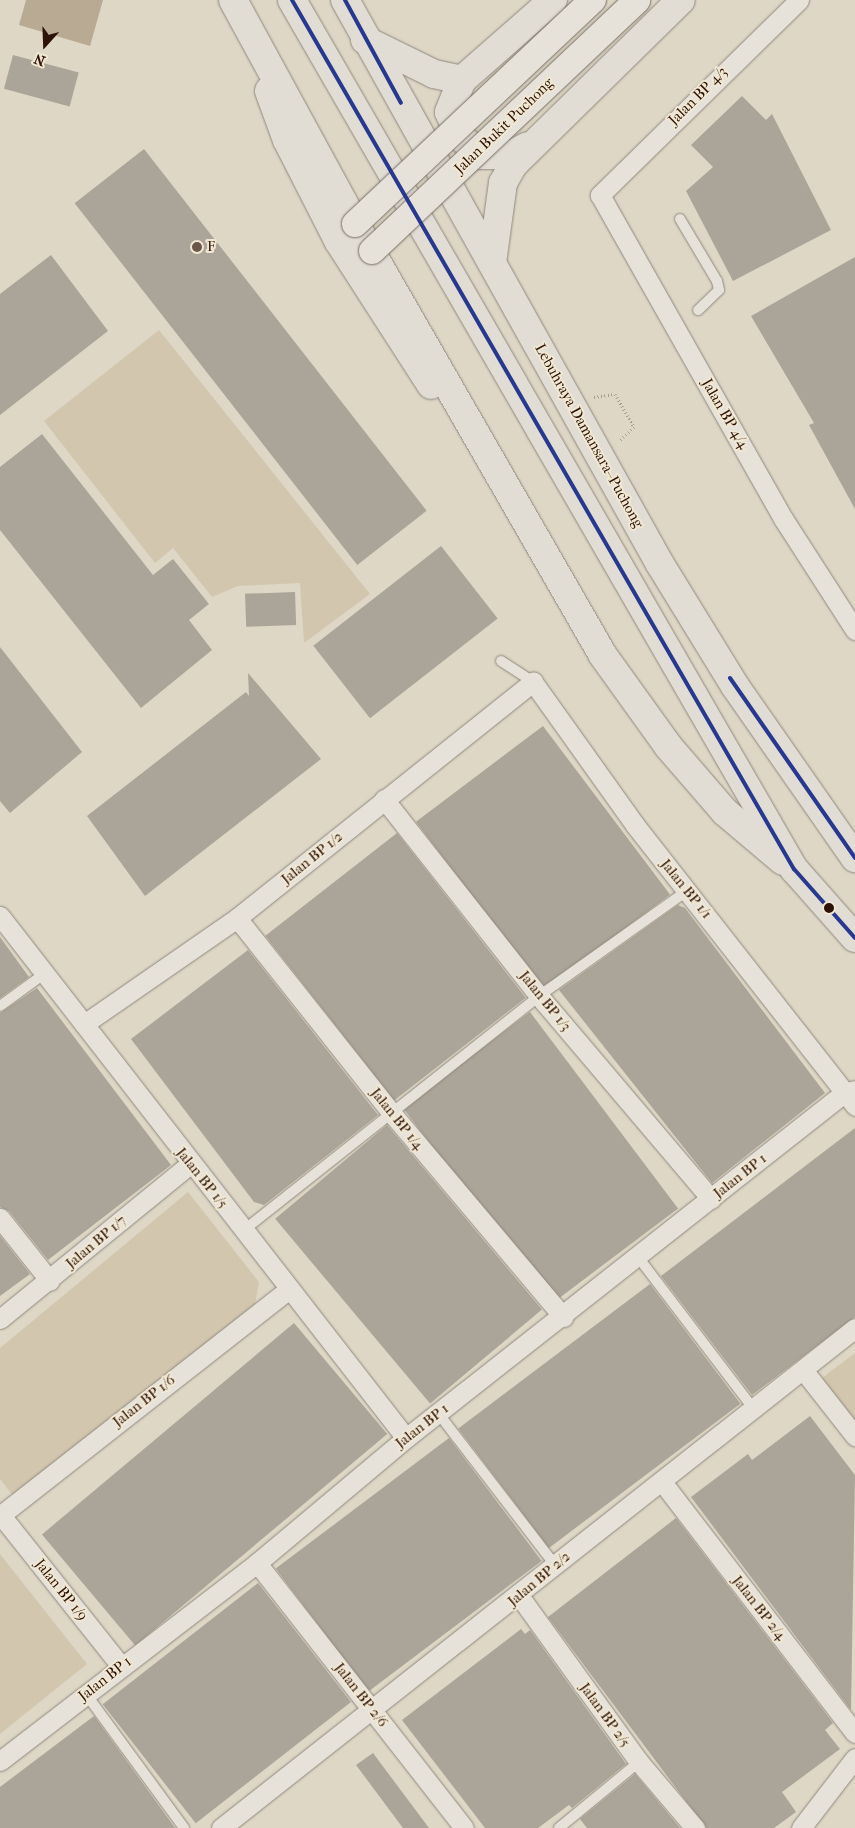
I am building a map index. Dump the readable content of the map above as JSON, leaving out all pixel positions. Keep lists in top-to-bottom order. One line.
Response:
{"streets":{"highway":["Lebuhraya Damansara–Puchong"],"main road":["Jalan Bukit Puchong"],"street":["Jalan BP 4/3","Jalan BP 4/4","Jalan BP 1/2","Jalan BP 1/1","Jalan BP 1/3","Jalan BP 1/4","Jalan BP 1","Jalan BP 1/5","Jalan BP 1/7","Jalan BP 1/6","Jalan BP 2/2","Jalan BP 1/9","Jalan BP 2/4","Jalan BP 2/6","Jalan BP 2/5"]},"crossings":[["Jalan BP 4/3","Jalan BP 4/4"],["Jalan BP 1/2","Jalan BP 1/1"],["Jalan BP 1/2","Jalan BP 1/3"],["Jalan BP 1/2","Jalan BP 1/4"],["Jalan BP 1/2","Jalan BP 1/5"],["Jalan BP 1/1","Jalan BP 1"],["Jalan BP 1/3","Jalan BP 1"],["Jalan BP 1/4","Jalan BP 1"],["Jalan BP 1","Jalan BP 1/5"],["Jalan BP 1","Jalan BP 1/9"],["Jalan BP 1","Jalan BP 2/6"],["Jalan BP 1/5","Jalan BP 1/7"],["Jalan BP 1/5","Jalan BP 1/6"],["Jalan BP 1/6","Jalan BP 1/9"],["Jalan BP 2/2","Jalan BP 2/4"],["Jalan BP 2/2","Jalan BP 2/6"],["Jalan BP 2/2","Jalan BP 2/5"]],"places":["F"],"north":"bottom"}
